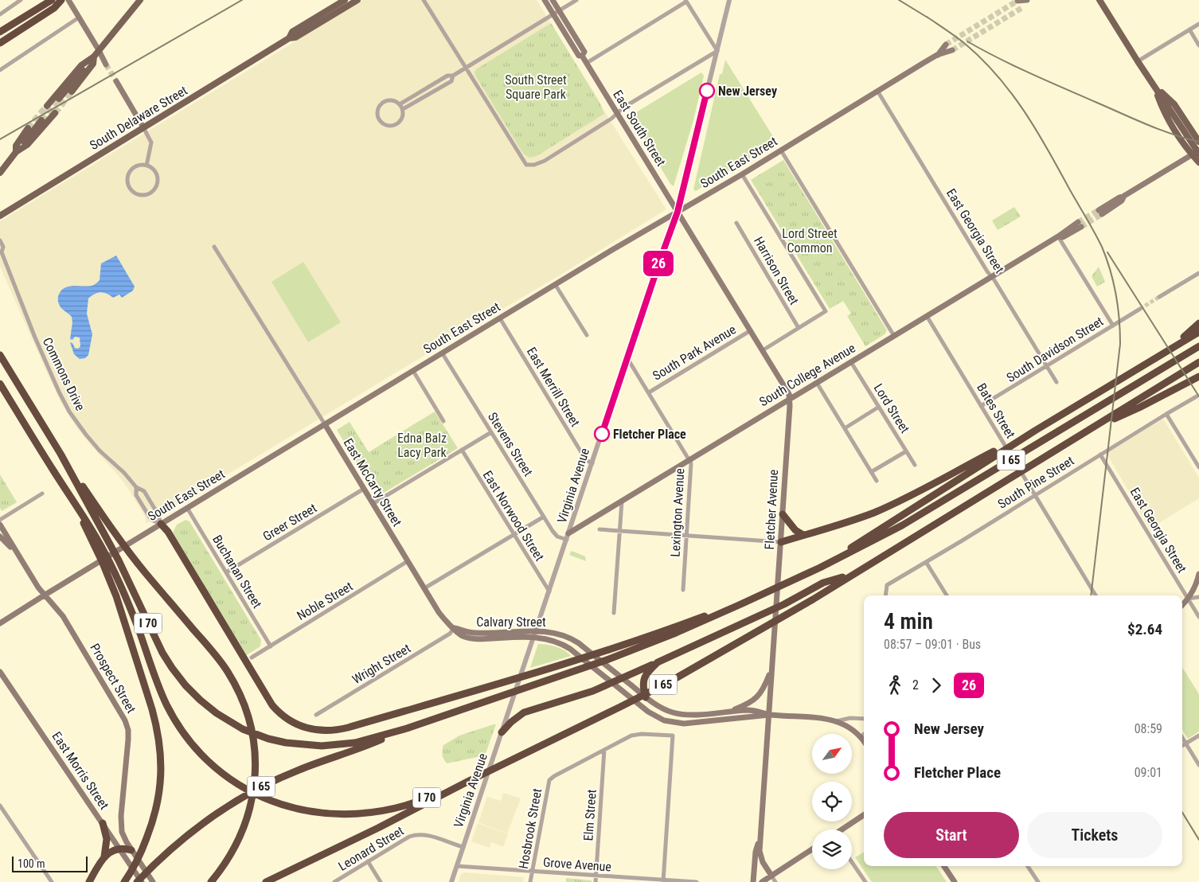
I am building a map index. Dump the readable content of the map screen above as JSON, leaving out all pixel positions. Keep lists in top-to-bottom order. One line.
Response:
{"streets":{"highway":["I 65","I 70"],"main road":["South Delaware Street","East South Street","South East Street","South College Avenue","East McCarty Street","Fletcher Avenue","Calvary Street","Prospect Street","East Morris Street"],"street":["East Georgia Street","Harrison Street","South Davidson Street","South Park Avenue","Commons Drive","East Merrill Street","Lord Street","Bates Street","Stevens Street","South Pine Street","Virginia Avenue","Lexington Avenue","East Norwood Street","Greer Street","Buchanan Street","Noble Street","Wright Street","Elm Street","Hosbrook Street","Leonard Street","Grove Avenue"]},"crossings":[["East South Street","South East Street"],["East South Street","Virginia Avenue"],["East South Street","Fletcher Avenue"],["South East Street","East Georgia Street"],["South East Street","Commons Drive"],["South East Street","East Merrill Street"],["South East Street","Stevens Street"],["South East Street","East McCarty Street"],["South East Street","Virginia Avenue"],["South East Street","Fletcher Avenue"],["South East Street","Buchanan Street"],["South East Street","Prospect Street"],["East Georgia Street","South Davidson Street"],["East Georgia Street","South College Avenue"],["East Georgia Street","South Pine Street"],["South Davidson Street","Bates Street"],["South Park Avenue","Fletcher Avenue"],["South Park Avenue","Lexington Avenue"],["South College Avenue","Lord Street"],["South College Avenue","Bates Street"],["South College Avenue","Virginia Avenue"],["South College Avenue","Fletcher Avenue"],["South College Avenue","Lexington Avenue"],["East Merrill Street","Virginia Avenue"],["Bates Street","South Pine Street"],["Stevens Street","Virginia Avenue"],["I 65","I 70"],["East McCarty Street","Greer Street"],["East McCarty Street","Noble Street"],["East McCarty Street","Calvary Street"],["East McCarty Street","Wright Street"],["Virginia Avenue","Fletcher Avenue"],["Virginia Avenue","Lexington Avenue"],["Virginia Avenue","East Norwood Street"],["Virginia Avenue","Calvary Street"],["Virginia Avenue","Leonard Street"],["Virginia Avenue","Grove Avenue"],["Fletcher Avenue","Calvary Street"],["Greer Street","Buchanan Street"],["Buchanan Street","Noble Street"],["Calvary Street","Wright Street"],["Elm Street","Hosbrook Street"],["Elm Street","Grove Avenue"],["Hosbrook Street","Grove Avenue"]],"parks":["South Street Square Park","Lord Street Common","Edna Balz Lacy Park"],"places":["New Jersey","Fletcher Place"],"lines":["bus line 26"],"scale_bar":"100 m","north":"top right","page":{"on_map":"26","heading":["4 min","08:57 – 09:01 · Bus","$2.64"],"legs":["2","26"],"list":[{"name":"New Jersey","value":"08:59"},{"name":"Fletcher Place","value":"09:01"}],"buttons":["Start","Tickets"],"scale":"100 m"}}
